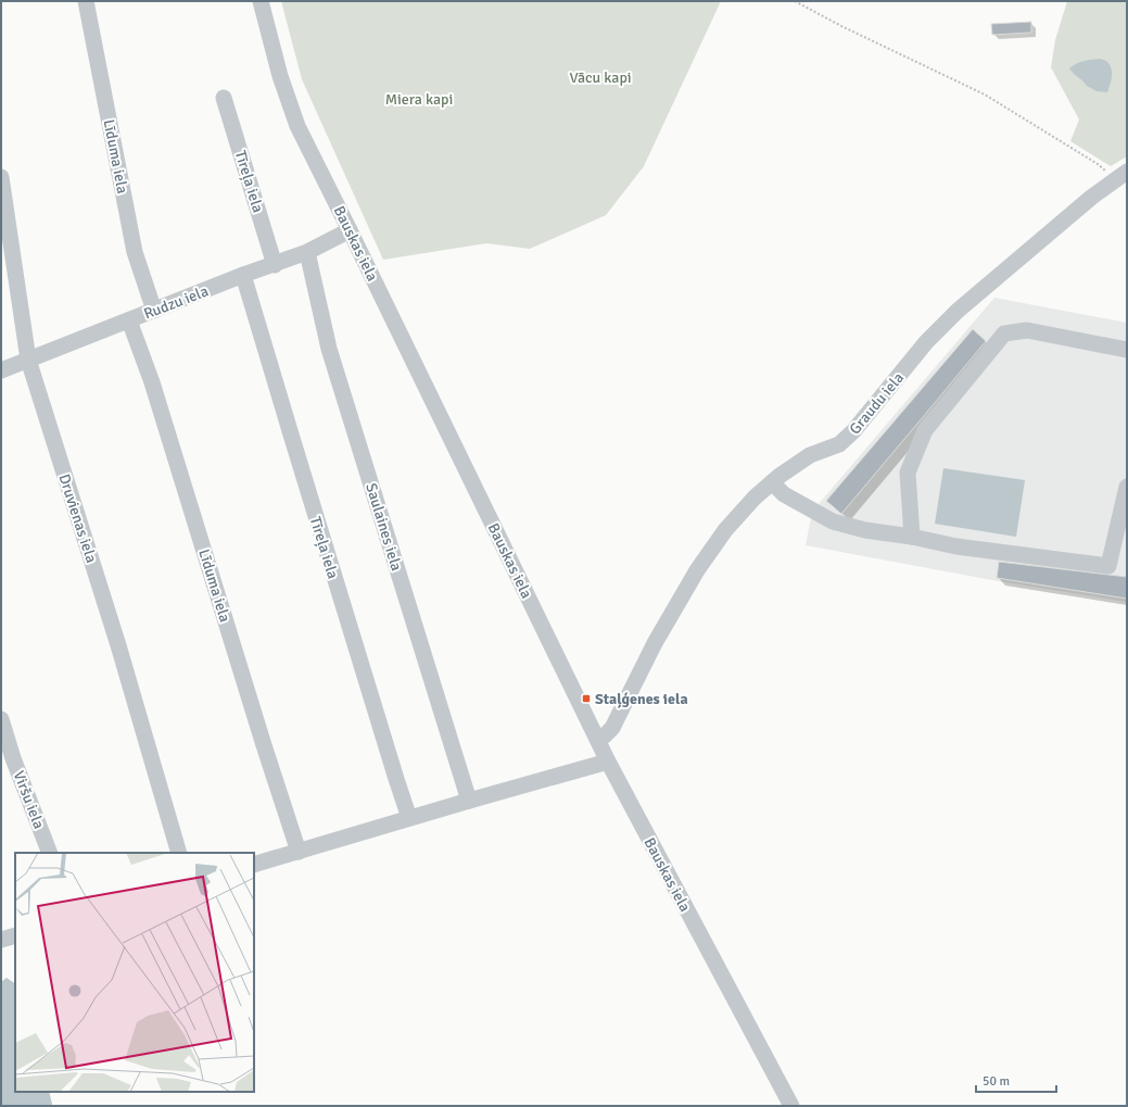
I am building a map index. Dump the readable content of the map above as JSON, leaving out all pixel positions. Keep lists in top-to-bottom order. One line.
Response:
{"streets":{"street":["Līduma iela","Tīreļa iela","Bauskas iela","Rudzu iela","Graudu iela","Druvienas iela","Saulaines iela","Viršu iela"]},"crossings":[["Līduma iela","Rudzu iela"],["Tīreļa iela","Rudzu iela"],["Bauskas iela","Rudzu iela"],["Bauskas iela","Graudu iela"],["Rudzu iela","Druvienas iela"],["Rudzu iela","Saulaines iela"]],"parks":["Vācu kapi","Miera kapi"],"places":{"transit":["Staļģenes iela"]},"scale_bar":"50 m"}
